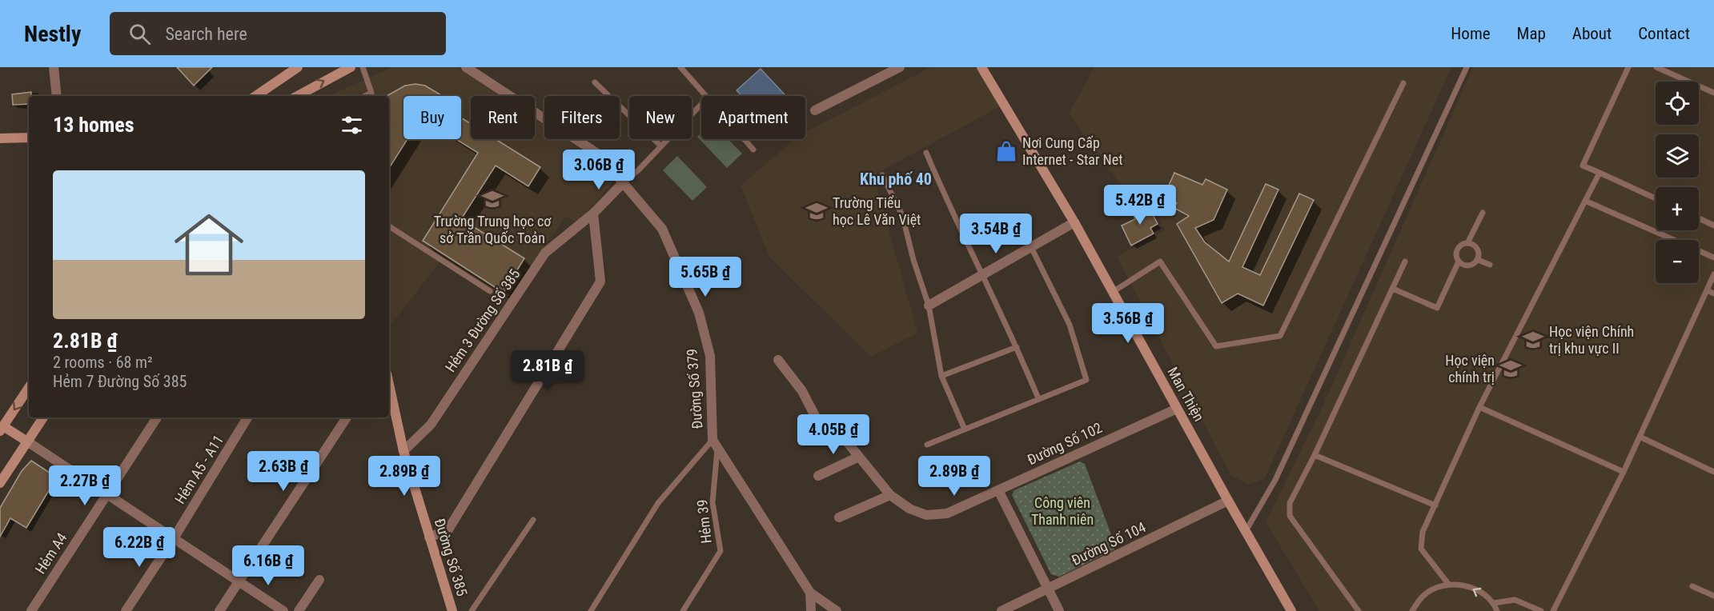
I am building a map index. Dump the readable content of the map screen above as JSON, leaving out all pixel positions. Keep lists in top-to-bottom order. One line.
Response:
{"streets":{"street":["Hẻm 3 Đường Số 385","Đường Số 379","Man Thiện","Đường Số 102","Hẻm A5 - A11","Đường Số 104","Hẻm A4","Đường Số 385"],"lane":["Hẻm 39"]},"crossings":[["Hẻm 3 Đường Số 385","Đường Số 379"],["Hẻm 3 Đường Số 385","Đường Số 385"],["Đường Số 379","Hẻm 39"],["Man Thiện","Đường Số 102"],["Man Thiện","Đường Số 104"]],"districts":["Khu phố 40"],"parks":["Công viên Thanh niên"],"places":{"shop":["Nơi Cung Cấp Internet - Star Net"],"school or university":["Trường Trung học cơ sở Trần Quốc Toản","Trường Tiểu học Lê Văn Việt","Học viện Chính trị khu vực II","Học viện chính trị"]},"page":{"header":"Nestly","search":"Search here","nav":["Home","Map","About","Contact"],"map_buttons":["+","−"],"chip":["Buy","Rent","Filters","New","Apartment"],"heading":"13 homes","price":["3.06B ₫","5.42B ₫","3.54B ₫","5.65B ₫","3.56B ₫","2.81B ₫","4.05B ₫","2.63B ₫","2.89B ₫","2.89B ₫","2.27B ₫","6.22B ₫","6.16B ₫"],"list":[{"name":"2.81B ₫","note":"2 rooms · 68 m² · Hẻm 7 Đường Số 385"}]}}
